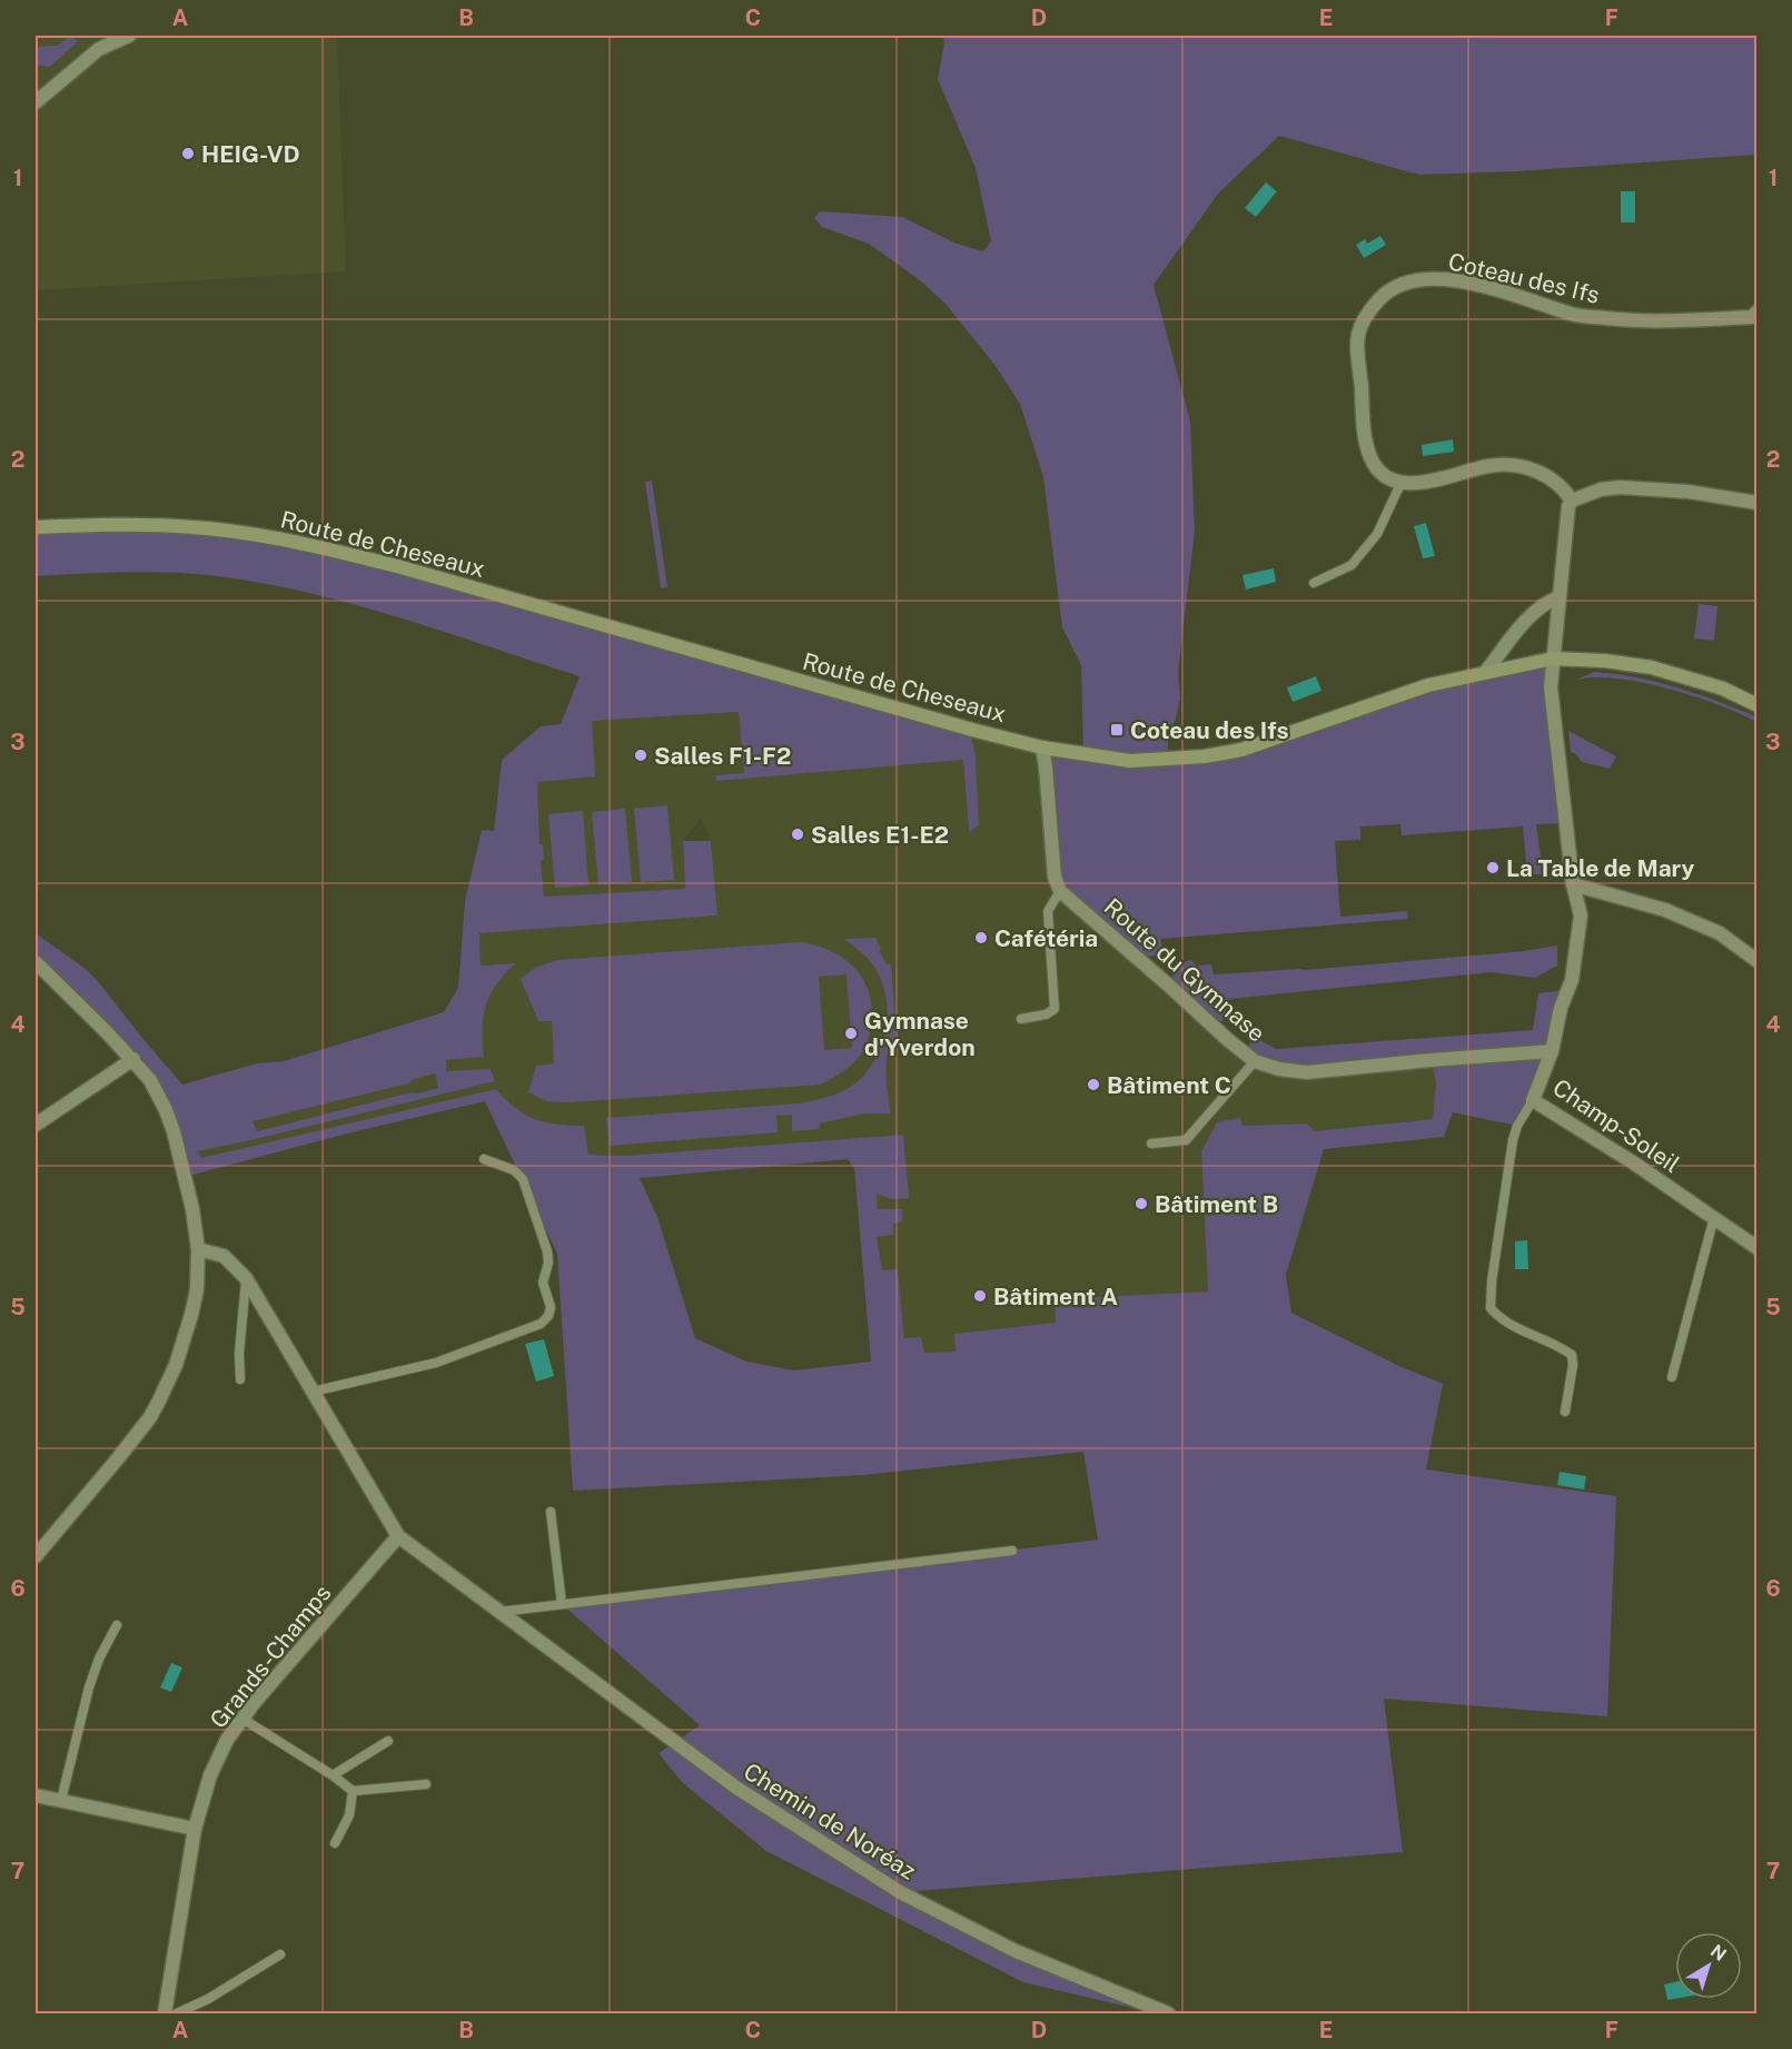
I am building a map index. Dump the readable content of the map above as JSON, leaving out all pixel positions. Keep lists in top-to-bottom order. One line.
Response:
{"streets":{"street":["Coteau des Ifs","Route de Cheseaux","Route du Gymnase","Champ-Soleil","Grands-Champs","Chemin de Noréaz"]},"crossings":[["Route de Cheseaux","Champ-Soleil"],["Route du Gymnase","Champ-Soleil"],["Grands-Champs","Chemin de Noréaz"]],"places":{"other":["HEIG-VD","Salles F1-F2","Salles E1-E2","La Table de Mary","Cafétéria","Gymnase d'Yverdon","Bâtiment C","Bâtiment B","Bâtiment A"],"transit":["Coteau des Ifs"]},"north":"top right","grid":{"columns":["A","B","C","D","E","F"],"rows":["1","2","3","4","5","6","7"]}}
